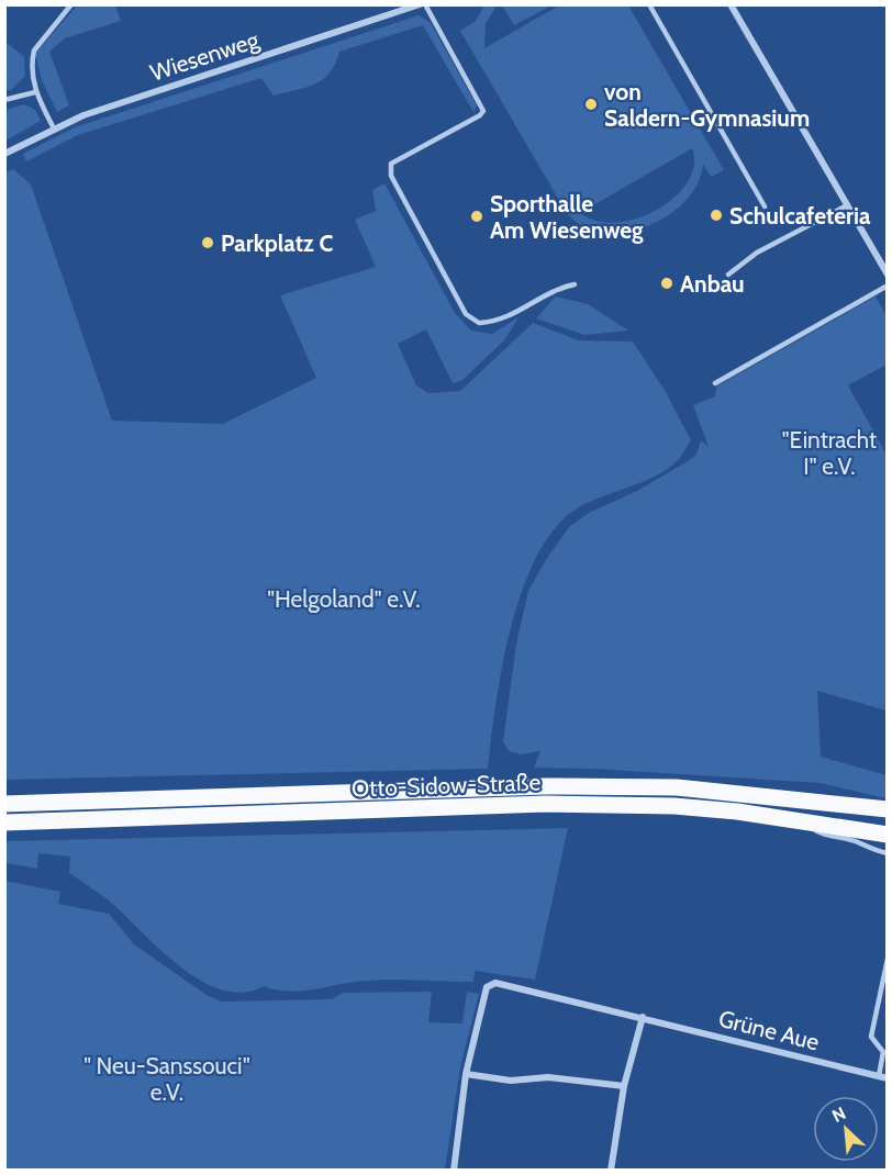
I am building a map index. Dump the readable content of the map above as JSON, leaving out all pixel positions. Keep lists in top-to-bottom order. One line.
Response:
{"streets":{"main road":["Otto-Sidow-Straße"],"street":["Wiesenweg","Grüne Aue"]},"parks":["\"Eintracht I\" e.V.","\"Helgoland\" e.V.","\" Neu-Sanssouci\" e.V."],"places":["von Saldern-Gymnasium","Schulcafeteria","Sporthalle Am Wiesenweg","Parkplatz C","Anbau"],"north":"top left"}
